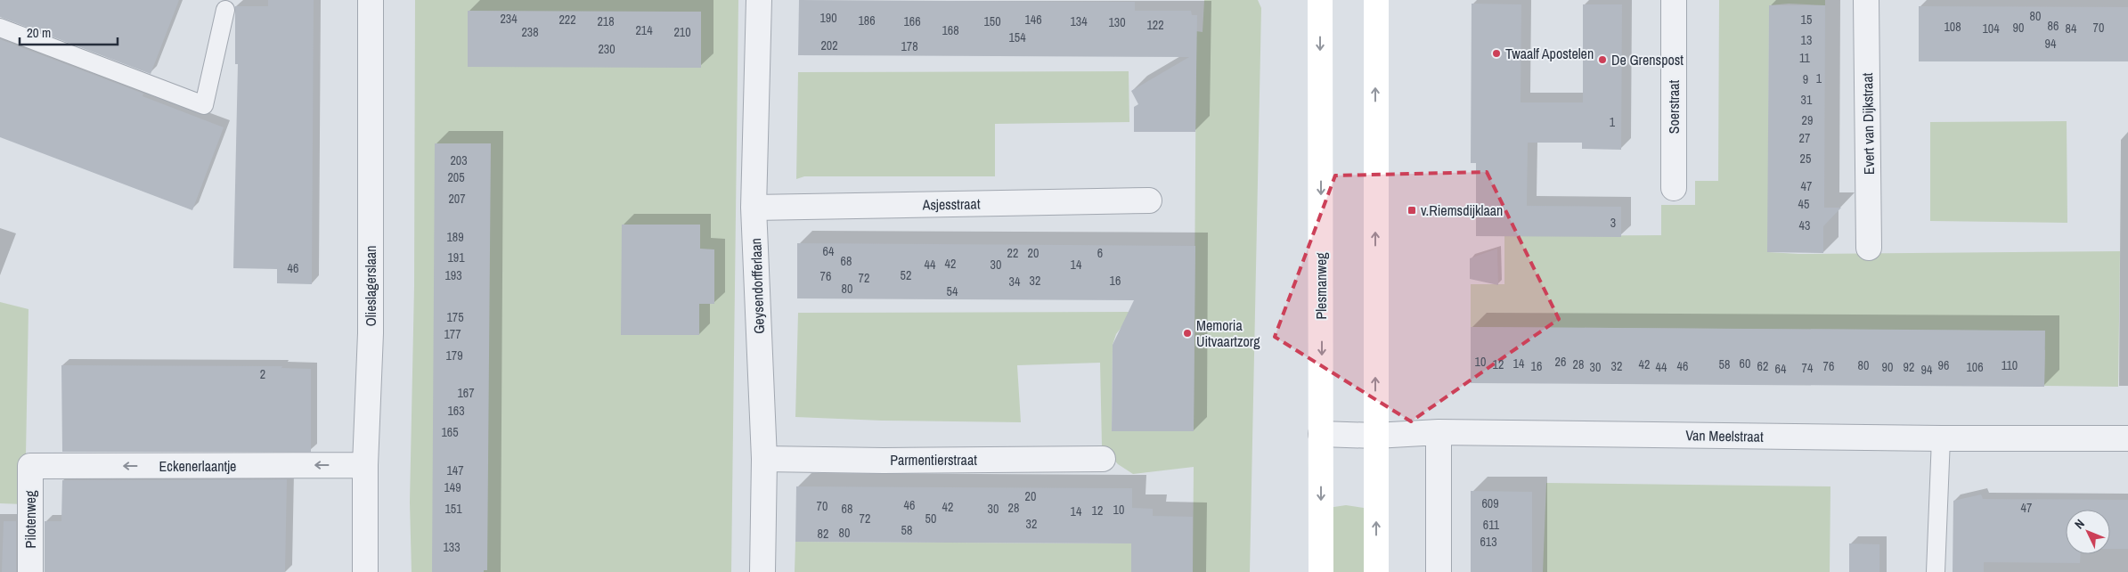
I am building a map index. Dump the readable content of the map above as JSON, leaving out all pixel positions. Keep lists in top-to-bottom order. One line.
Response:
{"streets":{"main road":["Plesmanweg"],"street":["Soerstraat","Evert van Dijkstraat","Asjesstraat","Olieslagerslaan","Geysendorfferlaan","Van Meelstraat","Parmentierstraat","Eckenerlaantje","Pilotenweg"]},"crossings":[["Asjesstraat","Geysendorfferlaan"],["Olieslagerslaan","Eckenerlaantje"],["Geysendorfferlaan","Parmentierstraat"],["Plesmanweg","Van Meelstraat"],["Eckenerlaantje","Pilotenweg"]],"one_way":["Eckenerlaantje"],"places":{"other":["Twaalf Apostelen","De Grenspost","Memoria Uitvaartzorg"],"transit":["v.Riemsdijklaan"]},"house_numbers":["80","190","234","222","146","15","186","218","166","150","134","130","122","86","108","90","70","104","84","214","168","238","210","154","13","94","202","178","230","11","1","9","31","29","1","27","25","203","205","47","207","45","3","43","189","64","22","20","6","191","68","42","44","30","14","46","193","52","76","72","32","16","34","80","54","175","177","179","10","26","14","60","12","28","42","58","80","96","110","16","32","46","62","76","30","44","90","92","106","74","64","94","2","167","163","165","147","149","20","609","46","70","42","28","47","151","68","30","10","12","14","72","50","32","611","58","80","82","613","133"],"scale_bar":"20 m","north":"top left"}
